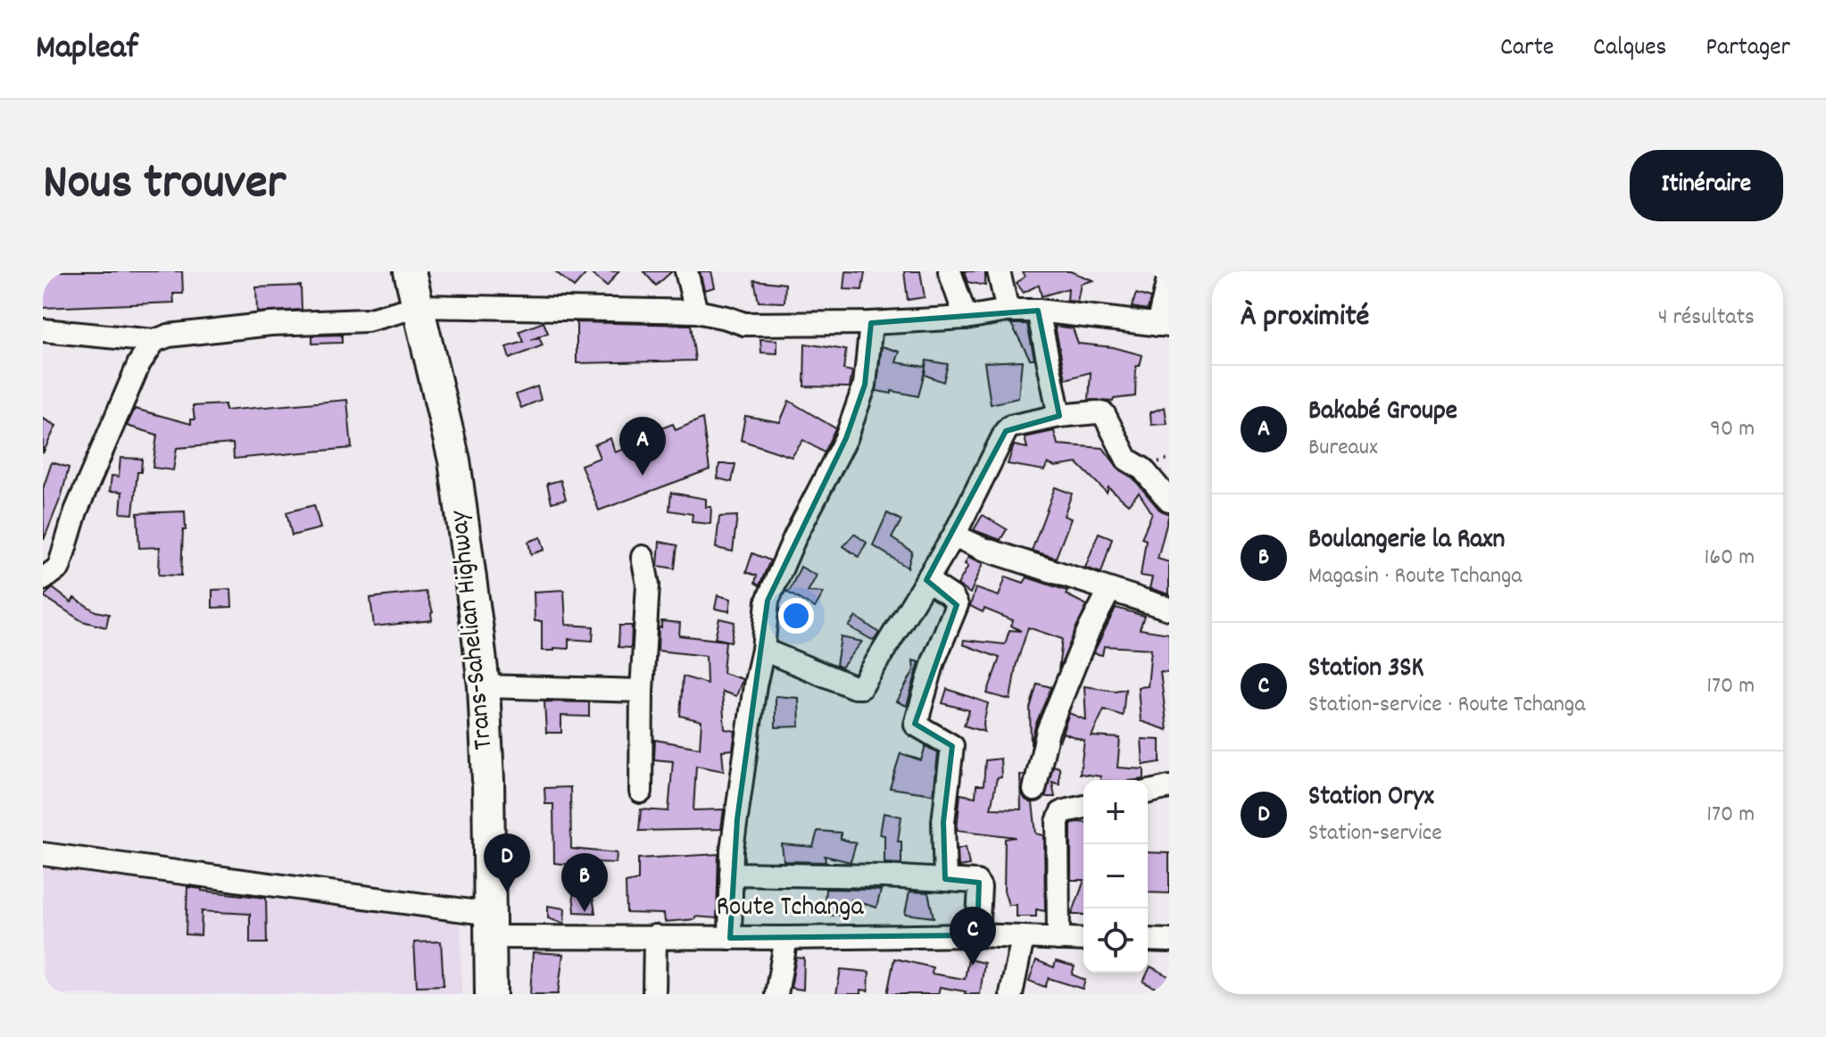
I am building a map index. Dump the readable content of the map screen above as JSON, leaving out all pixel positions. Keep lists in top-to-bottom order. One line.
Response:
{"streets":{"highway":["Trans-Sahelian Highway"],"street":["Route Tchanga"]},"crossings":[["Trans-Sahelian Highway","Route Tchanga"]],"page":{"header":"Mapleaf","nav":["Carte","Calques","Partager"],"title":"Nous trouver","buttons":"Itinéraire","heading":["À proximité","4 résultats"],"list":[{"mark":"A","name":"Bakabé Groupe","note":"Bureaux","value":"90 m"},{"mark":"B","name":"Boulangerie la Raxn","note":"Magasin · Route Tchanga","value":"160 m"},{"mark":"C","name":"Station 3SK","note":"Station-service · Route Tchanga","value":"170 m"},{"mark":"D","name":"Station Oryx","note":"Station-service","value":"170 m"}],"pins":["A","D","B","C"],"map_buttons":["+","−"]}}
